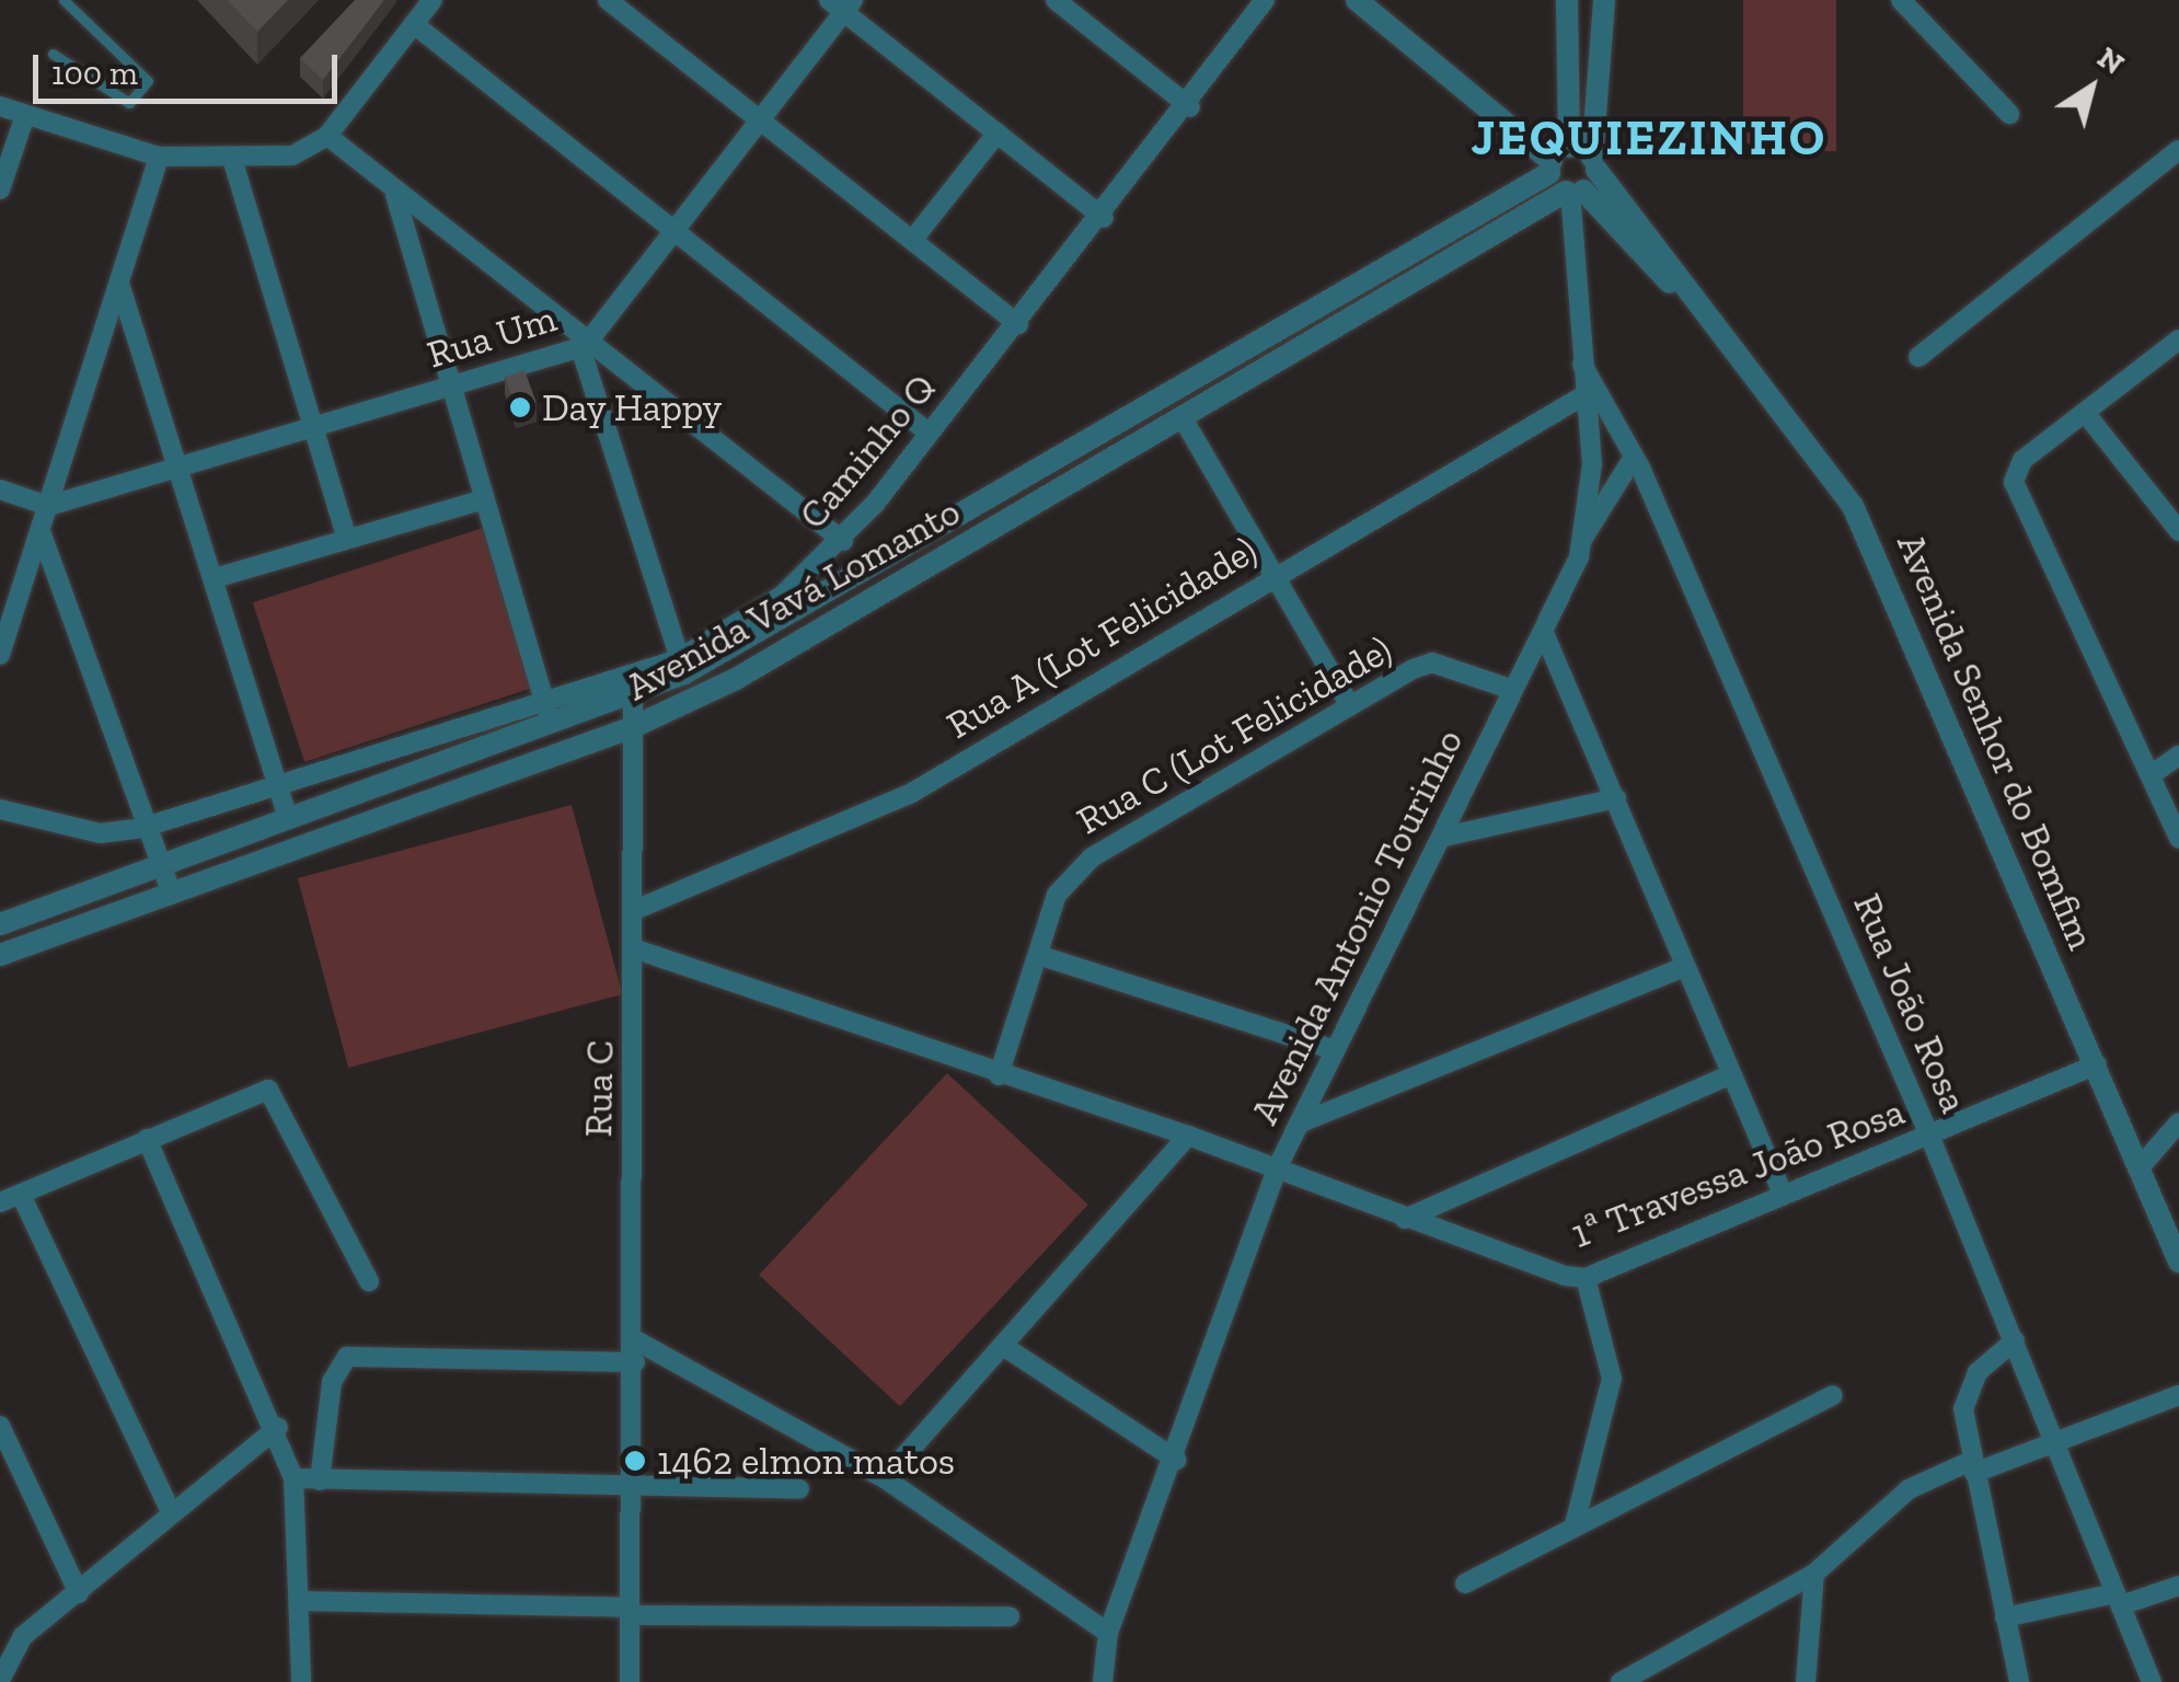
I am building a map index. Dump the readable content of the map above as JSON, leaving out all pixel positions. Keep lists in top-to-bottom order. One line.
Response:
{"streets":{"street":["Rua Um","Caminho Q","Avenida Vavá Lomanto","Rua A (Lot Felicidade)","Rua C (Lot Felicidade)","Avenida Senhor do Bomfim","Avenida Antonio Tourinho","Rua João Rosa","Rua C","1ª Travessa João Rosa"]},"crossings":[["Caminho Q","Avenida Vavá Lomanto"],["Avenida Vavá Lomanto","Avenida Senhor do Bomfim"],["Avenida Vavá Lomanto","Avenida Antonio Tourinho"],["Avenida Vavá Lomanto","Rua C"],["Rua A (Lot Felicidade)","Avenida Antonio Tourinho"],["Rua A (Lot Felicidade)","Rua C"],["Rua C (Lot Felicidade)","Avenida Antonio Tourinho"],["Rua C (Lot Felicidade)","1ª Travessa João Rosa"],["Avenida Senhor do Bomfim","Avenida Antonio Tourinho"],["Avenida Senhor do Bomfim","1ª Travessa João Rosa"],["Avenida Antonio Tourinho","Rua João Rosa"],["Avenida Antonio Tourinho","1ª Travessa João Rosa"],["Rua João Rosa","1ª Travessa João Rosa"],["Rua C","1ª Travessa João Rosa"]],"districts":["JEQUIEZINHO"],"places":["Day Happy","1462 elmon matos"],"scale_bar":"100 m","north":"top right"}
